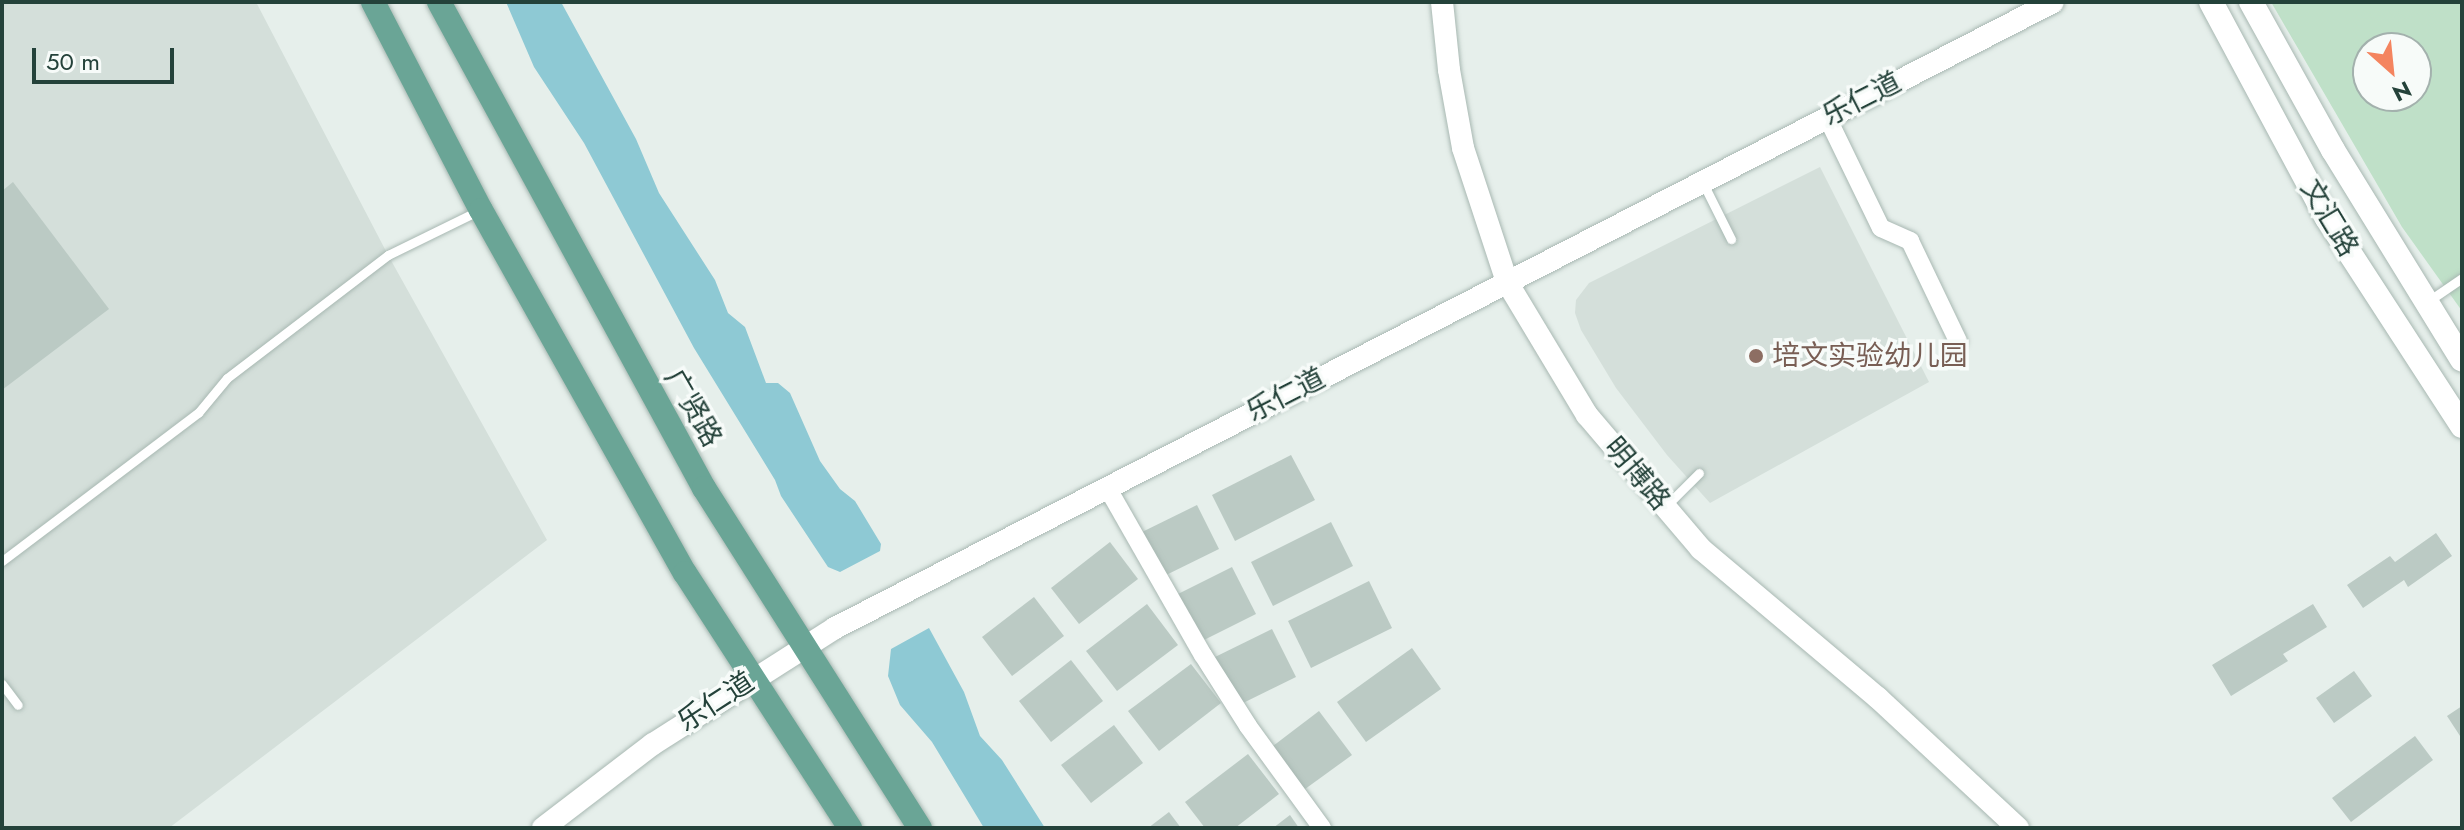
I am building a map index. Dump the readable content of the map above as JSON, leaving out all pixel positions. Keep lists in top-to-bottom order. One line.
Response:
{"streets":{"main road":["文汇路","广贤路"],"street":["乐仁道","明博路"]},"crossings":[["乐仁道","广贤路"],["乐仁道","明博路"]],"places":["培文实验幼儿园"],"scale_bar":"50 m","north":"bottom right"}
